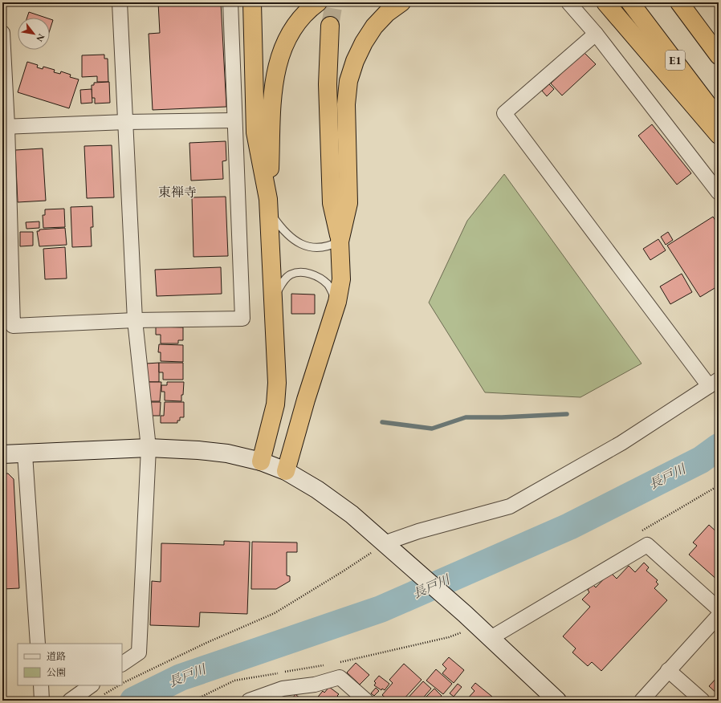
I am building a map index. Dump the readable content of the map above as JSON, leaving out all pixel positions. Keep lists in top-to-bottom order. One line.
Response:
{"streets":{"highway":["E1"]},"districts":["東禅寺"],"water":["長戸川"],"legend":["道路","公園"],"north":"bottom right"}
